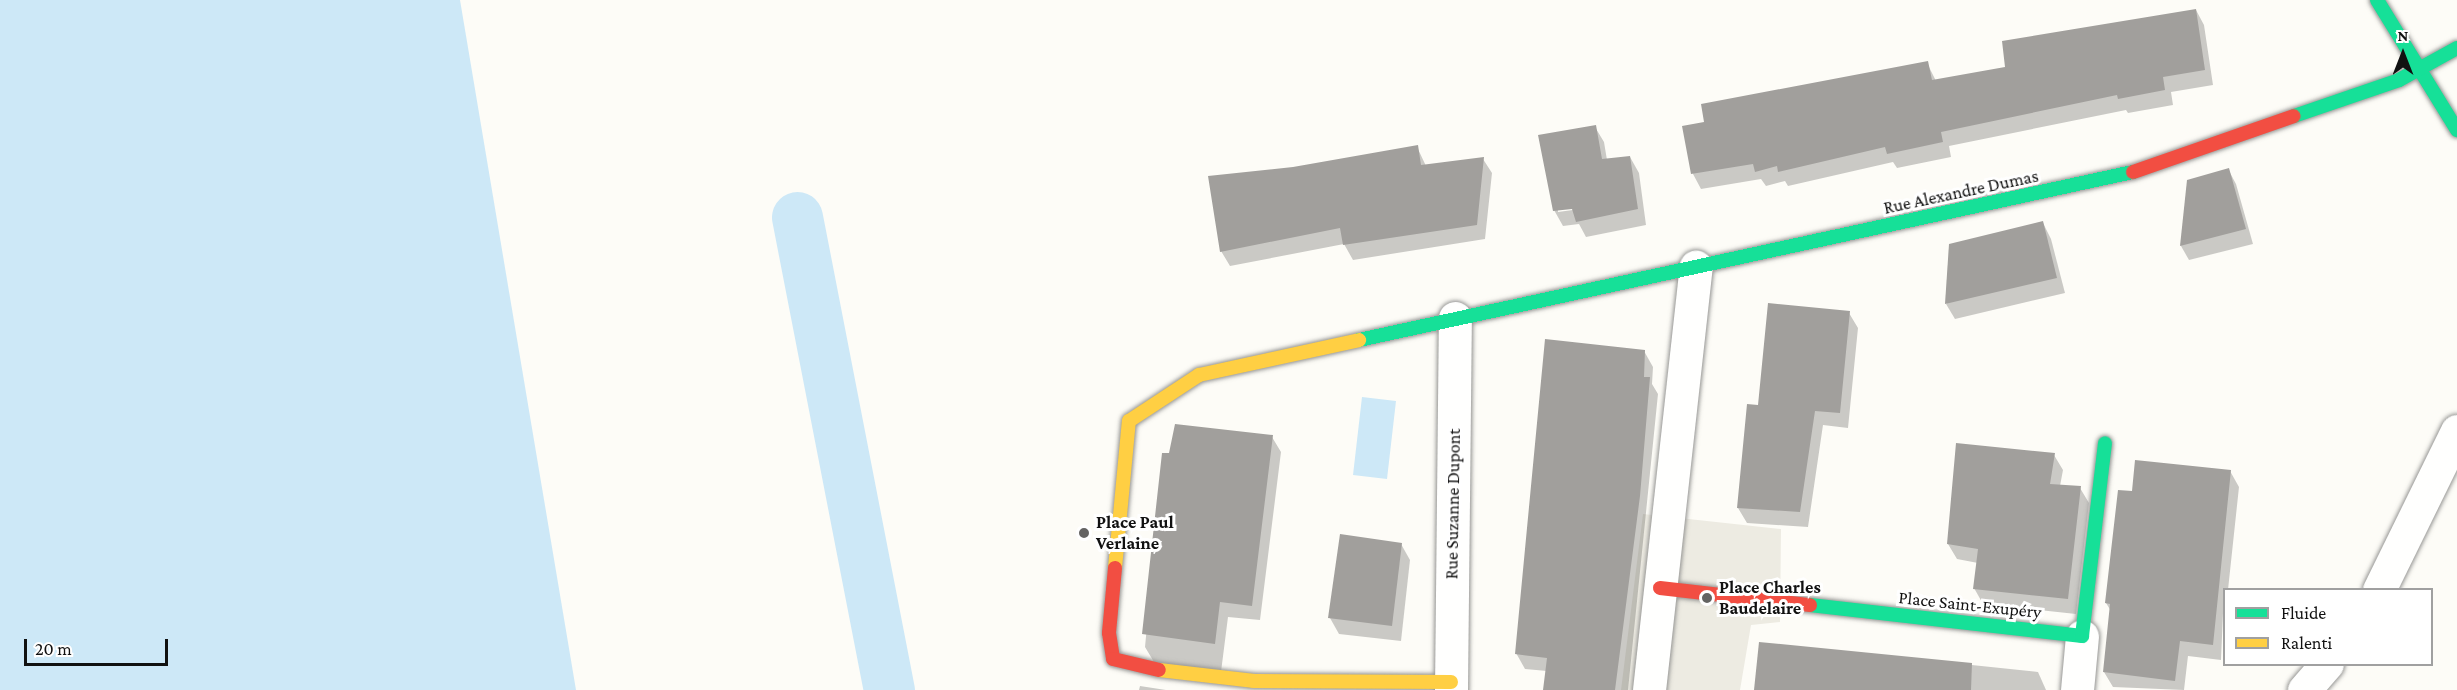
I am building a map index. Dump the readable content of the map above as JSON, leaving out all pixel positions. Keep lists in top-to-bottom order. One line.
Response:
{"streets":{"street":["Rue Alexandre Dumas","Rue Suzanne Dupont","Place Saint-Exupéry"]},"crossings":[["Rue Alexandre Dumas","Rue Suzanne Dupont"]],"places":["Place Paul Verlaine","Place Charles Baudelaire"],"legend":["Fluide","Ralenti"],"scale_bar":"20 m","north":"top"}
